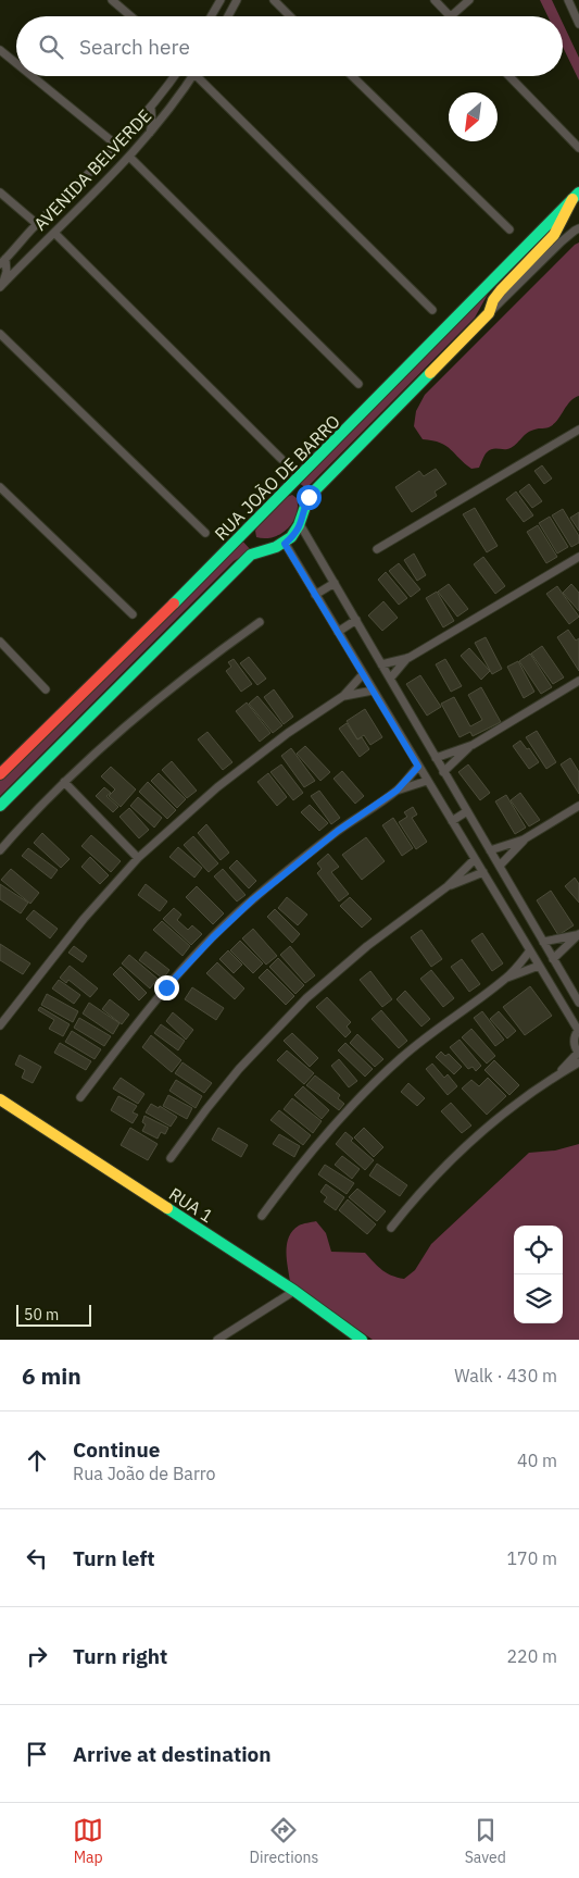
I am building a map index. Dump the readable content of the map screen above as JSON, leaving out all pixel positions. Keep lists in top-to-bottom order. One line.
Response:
{"streets":{"street":["AVENIDA BELVERDE","RUA JOÃO DE BARRO","RUA 1"]},"scale_bar":"50 m","north":"bottom left","page":{"search":"Search here","scale":"50 m","heading":["6 min","Walk · 430 m"],"list":[["Continue","Rua João de Barro","40 m"],["Turn left","170 m"],["Turn right","220 m"],"Arrive at destination"],"nav":["Map","Directions","Saved"]}}
